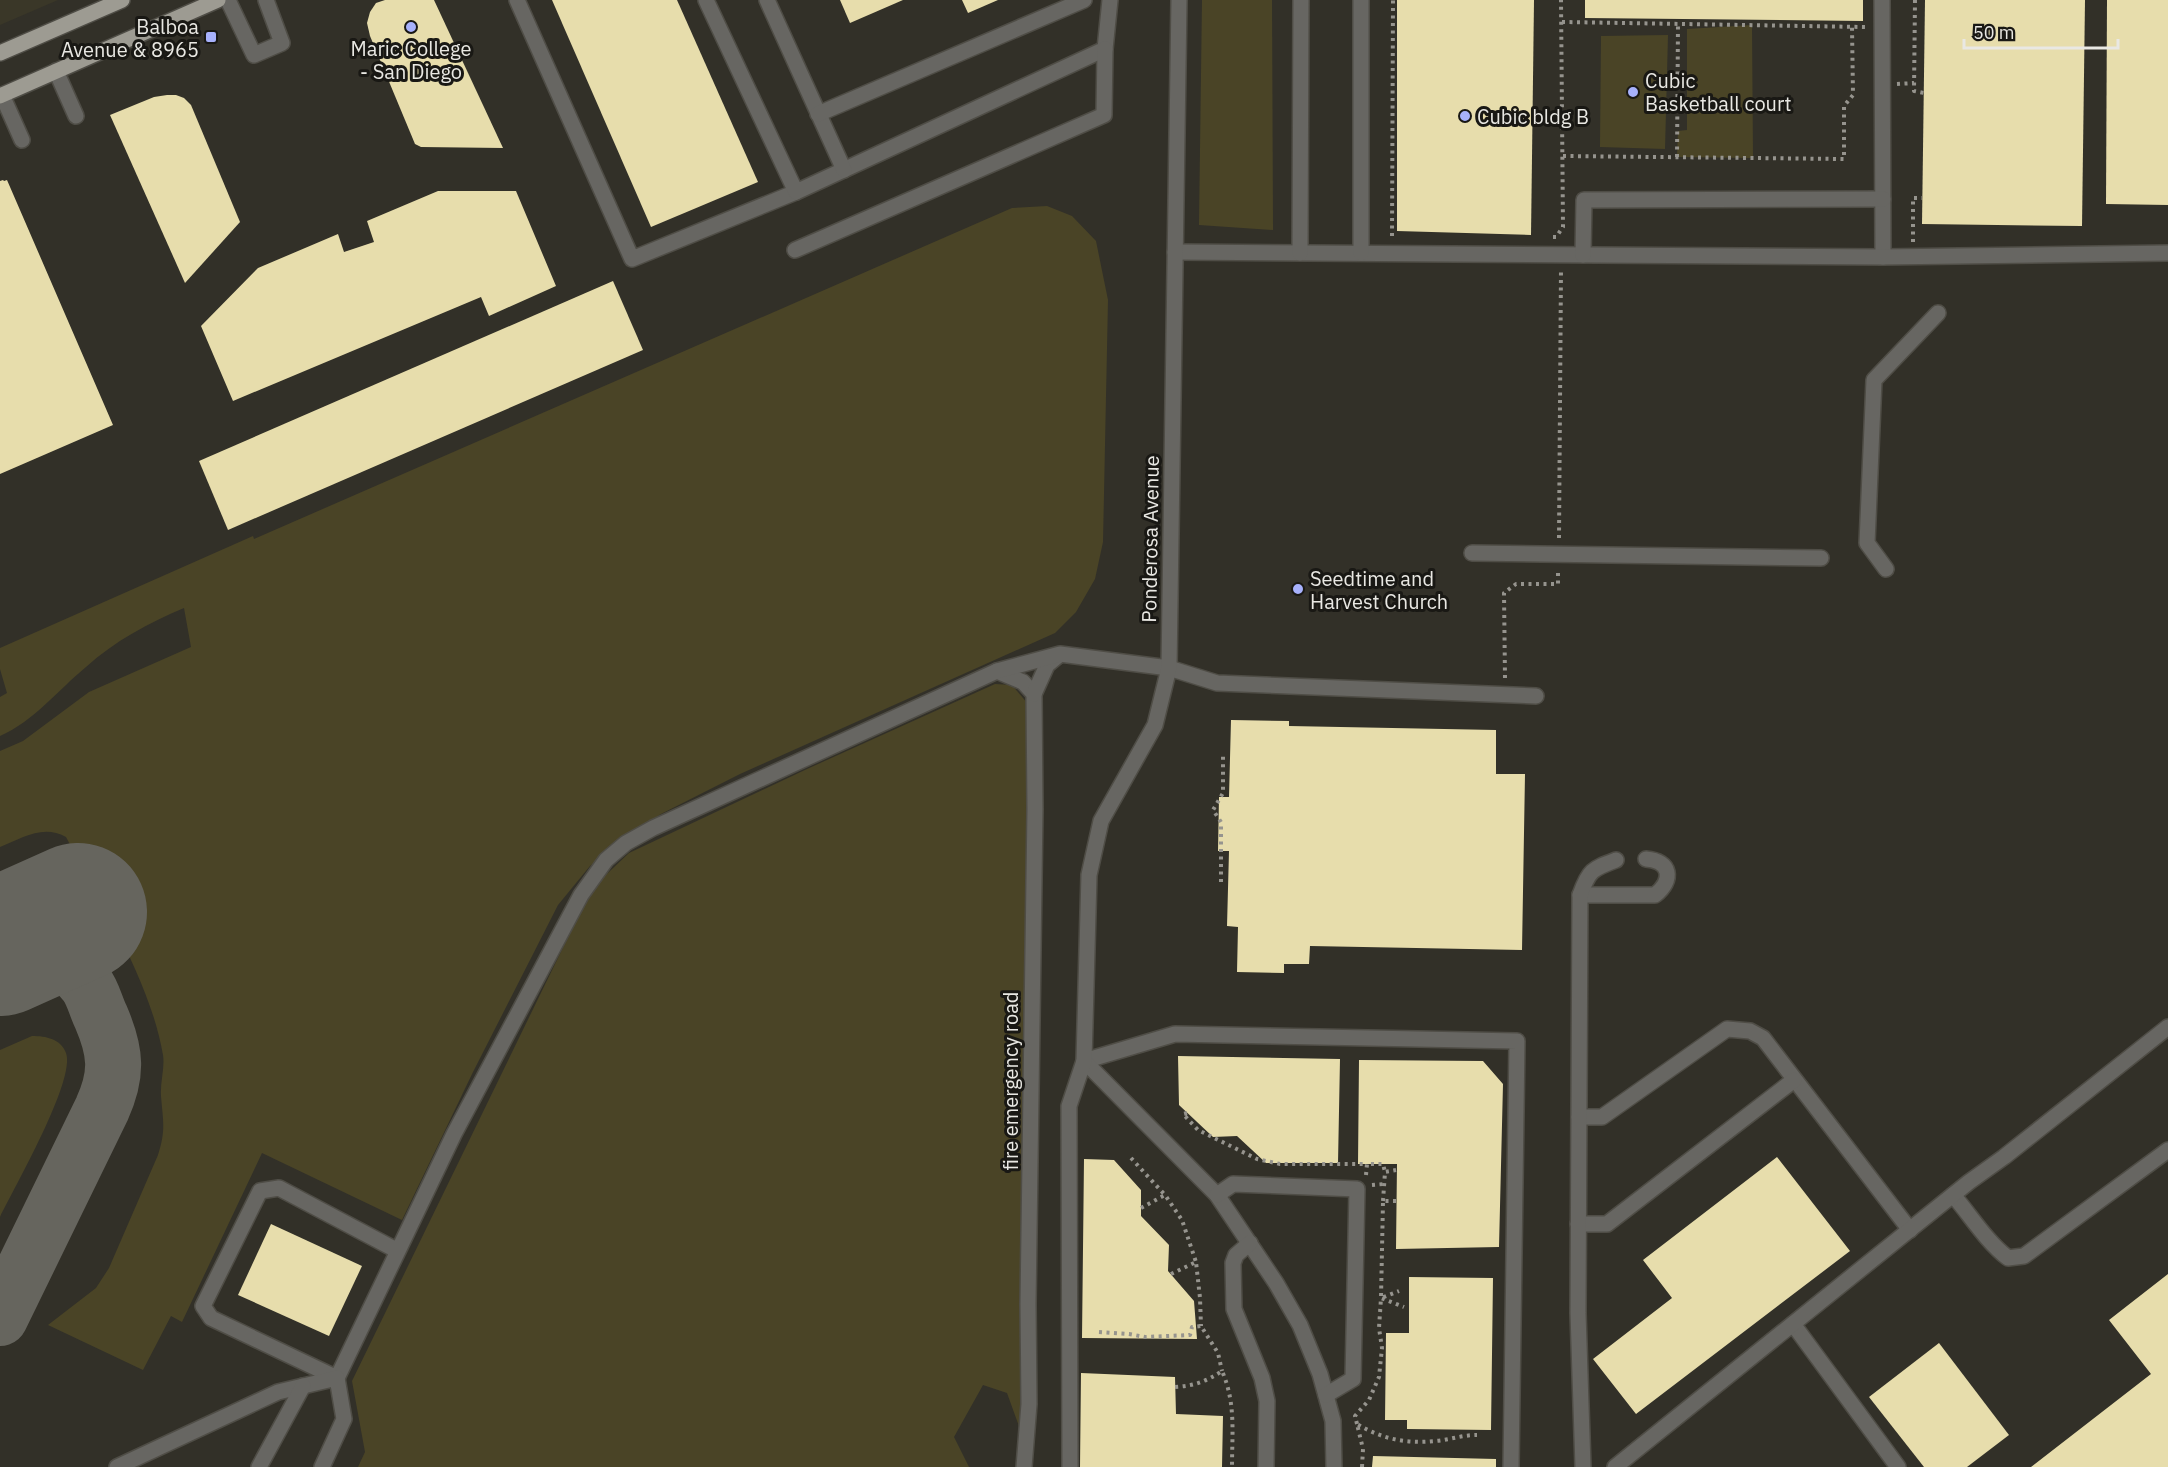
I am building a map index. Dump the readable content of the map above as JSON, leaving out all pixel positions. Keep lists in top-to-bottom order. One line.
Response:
{"streets":{"street":["Ponderosa Avenue","fire emergency road"]},"places":{"other":["Maric College - San Diego","Cubic Basketball court","Cubic bldg B","Seedtime and Harvest Church"],"transit":["Balboa Avenue & 8965"]},"scale_bar":"50 m"}
